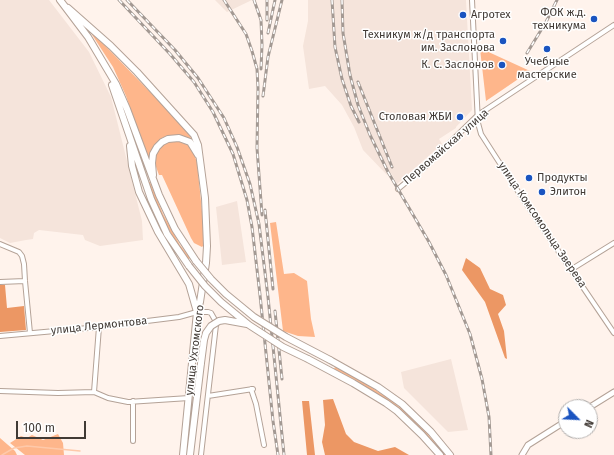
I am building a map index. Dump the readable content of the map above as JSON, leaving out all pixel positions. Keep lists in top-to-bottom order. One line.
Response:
{"streets":{"main road":["улица Ухтомского"],"street":["Первомайская улица","улица Комсомольца Зверева","улица Лермонтова"]},"crossings":[["Первомайская улица","улица Комсомольца Зверева"],["улица Лермонтова","улица Ухтомского"]],"places":["Агротех","ФОК ж.д. техникума","Техникум ж/д транспорта им. Заслонова","Учебные мастерские","К. С. Заслонов","Столовая ЖБИ","Продукты","Элитон"],"scale_bar":"100 m","north":"bottom right"}
